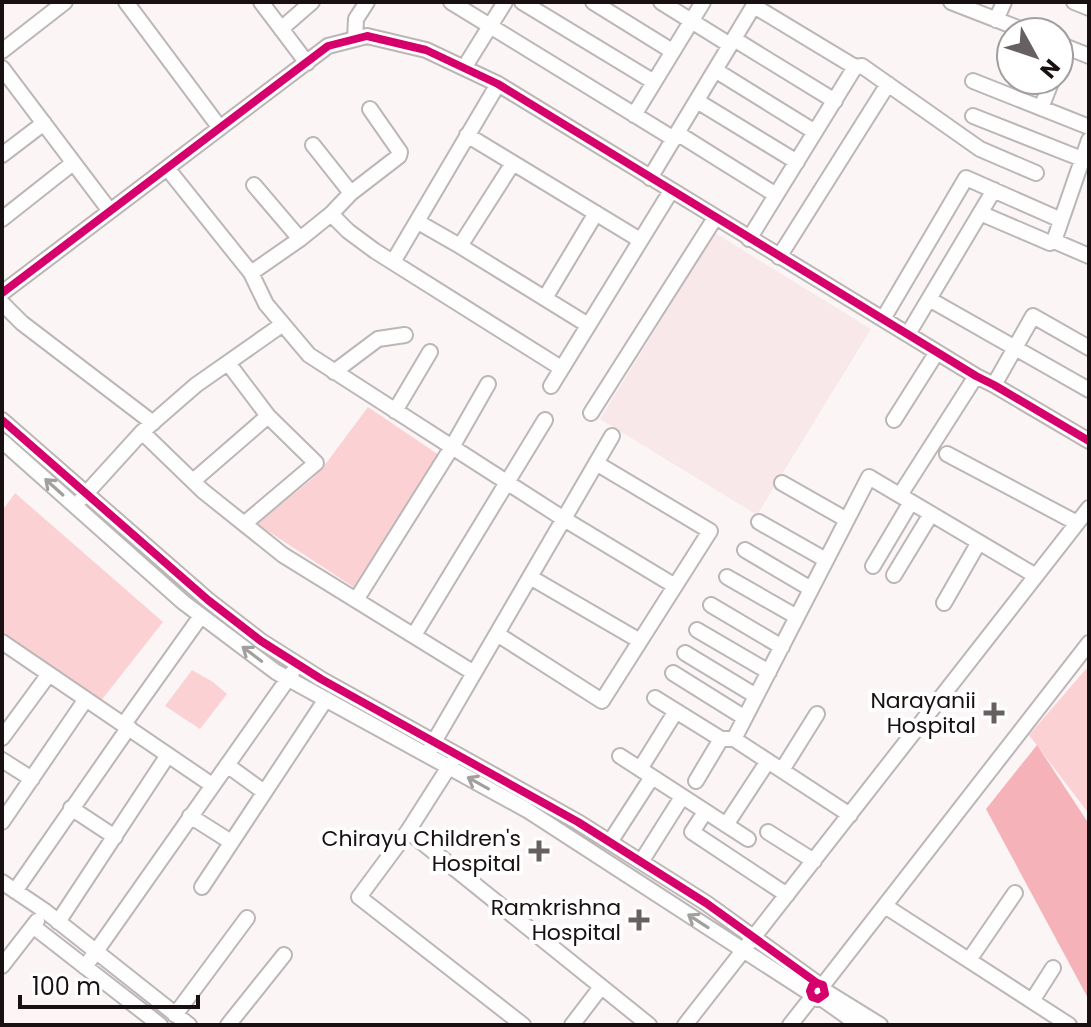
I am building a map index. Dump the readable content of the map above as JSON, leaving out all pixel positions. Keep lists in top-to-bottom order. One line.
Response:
{"places":{"health":["Narayanii Hospital","Chirayu Children's Hospital","Ramkrishna Hospital"]},"scale_bar":"100 m","north":"bottom right"}
